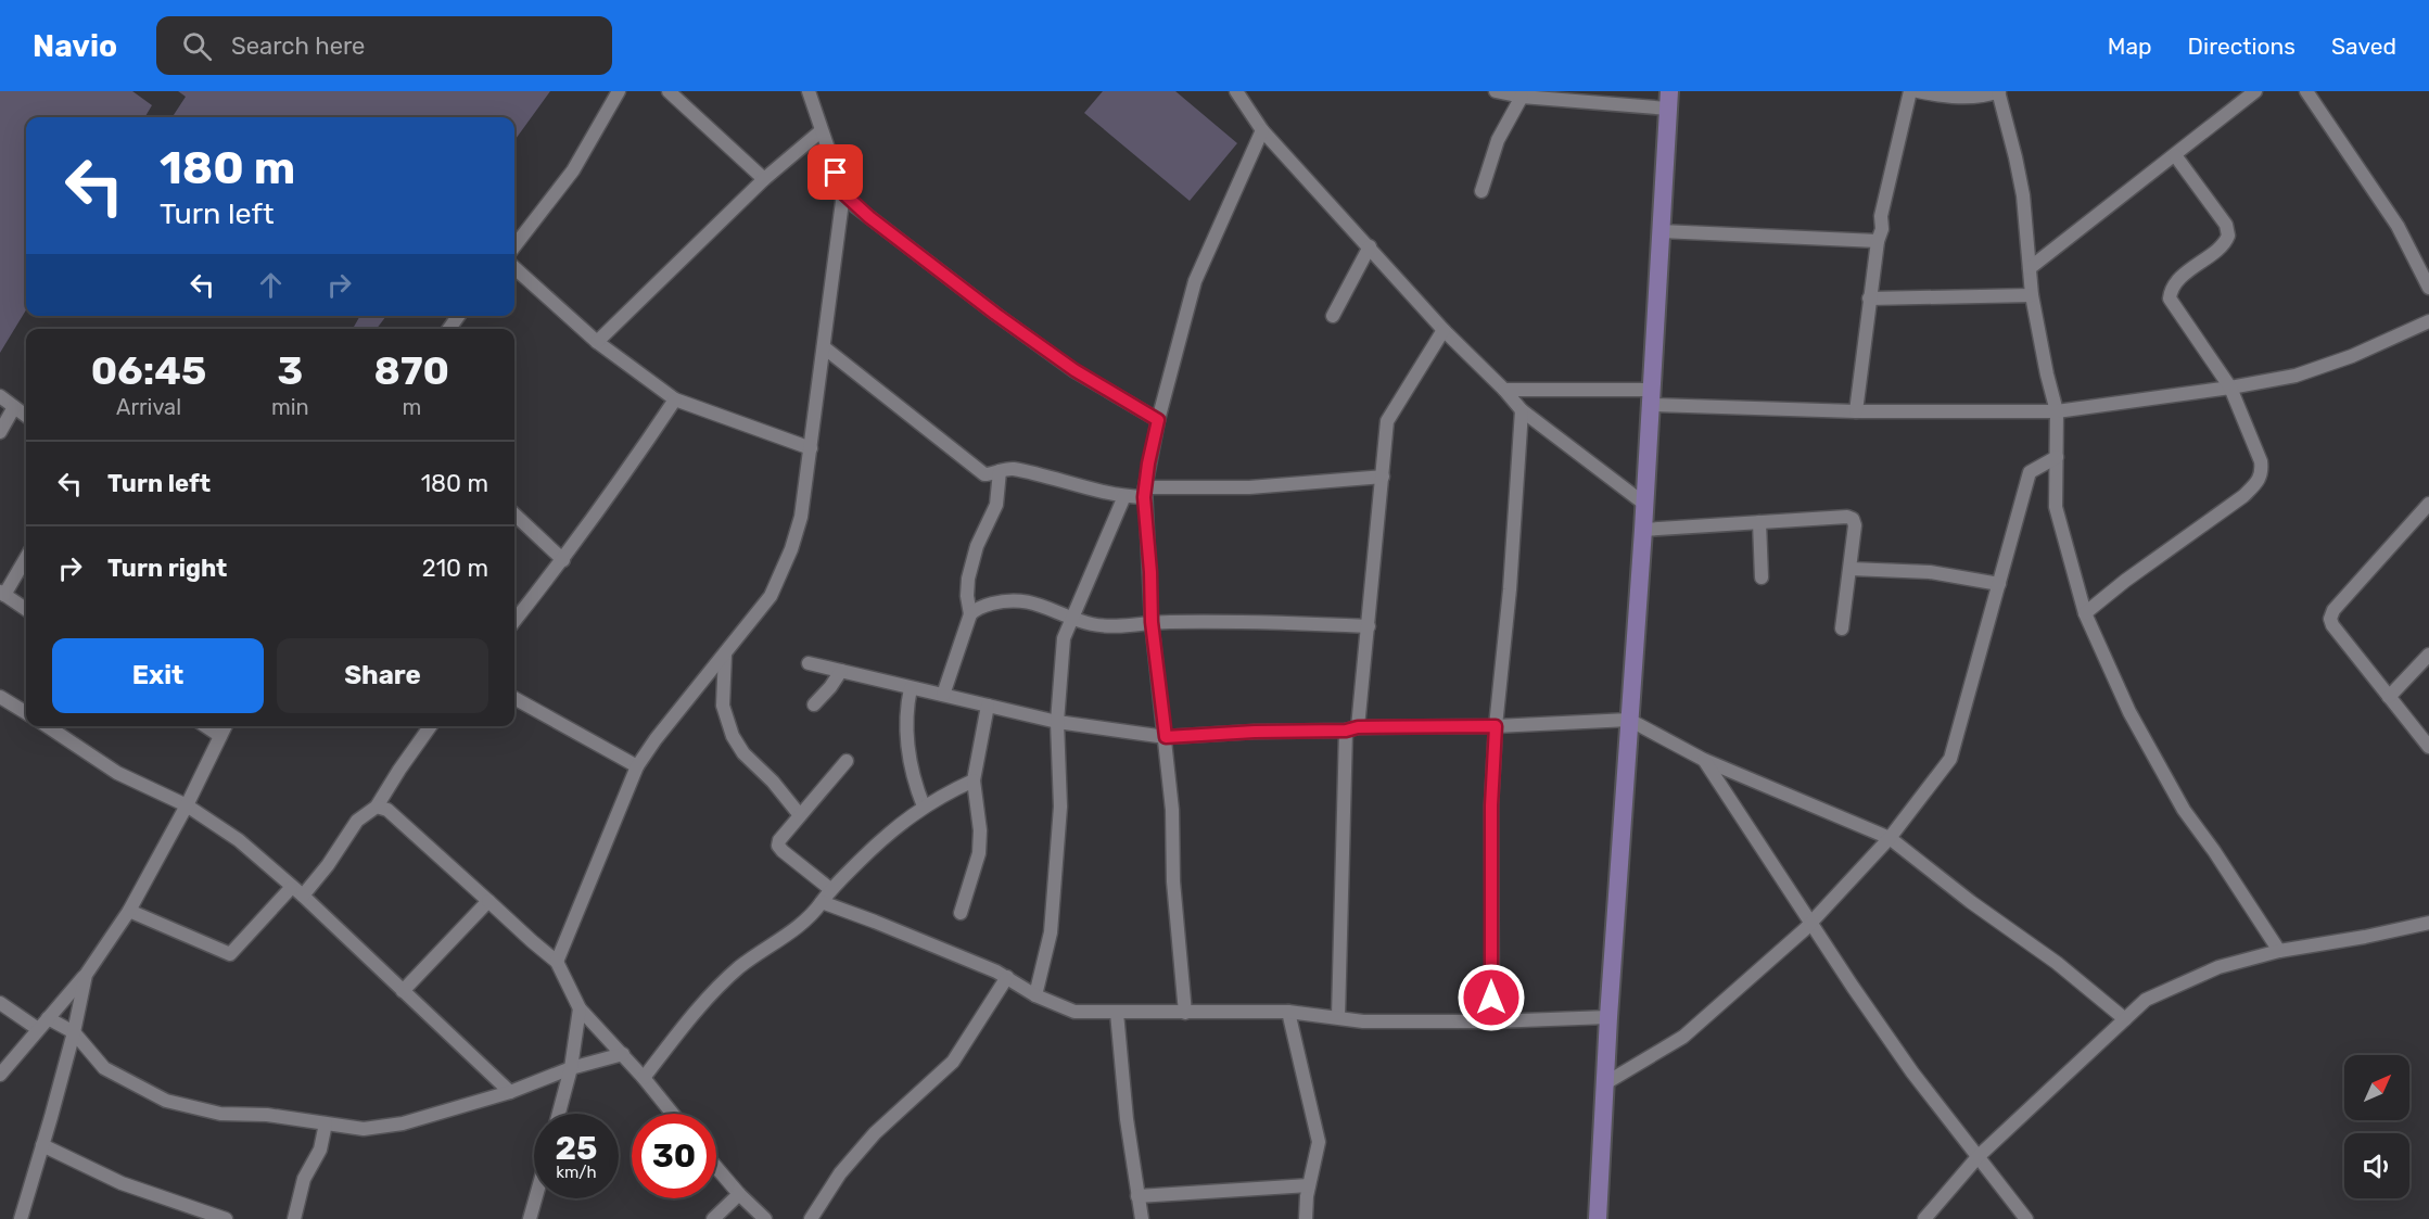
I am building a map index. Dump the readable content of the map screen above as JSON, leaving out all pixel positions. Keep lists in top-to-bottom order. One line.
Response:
{"north":"top right","page":{"header":"Navio","search":"Search here","nav":["Map","Directions","Saved"],"turn":["180 m","Turn left"],"eta":["06:45","Arrival","3","min","870","m"],"list":[{"name":"Turn left","value":"180 m"},{"name":"Turn right","value":"210 m"}],"buttons":["Exit","Share"],"speed":"25 km/h","limit":"30"}}
